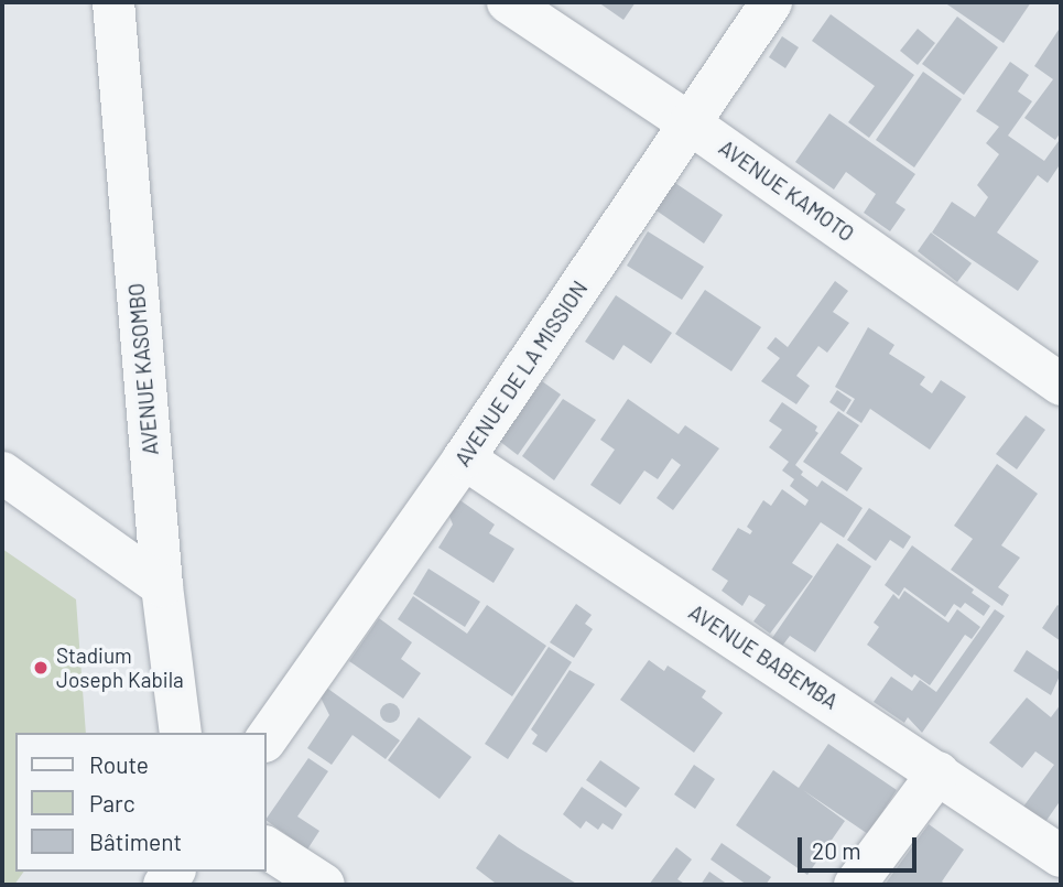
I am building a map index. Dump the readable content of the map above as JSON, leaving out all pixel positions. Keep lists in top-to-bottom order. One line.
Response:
{"streets":{"street":["AVENUE KAMOTO","AVENUE KASOMBO","AVENUE DE LA MISSION","AVENUE BABEMBA"]},"crossings":[["AVENUE KAMOTO","AVENUE DE LA MISSION"],["AVENUE DE LA MISSION","AVENUE BABEMBA"]],"places":["Stadium Joseph Kabila"],"legend":["Route","Parc","Bâtiment"],"scale_bar":"20 m"}
